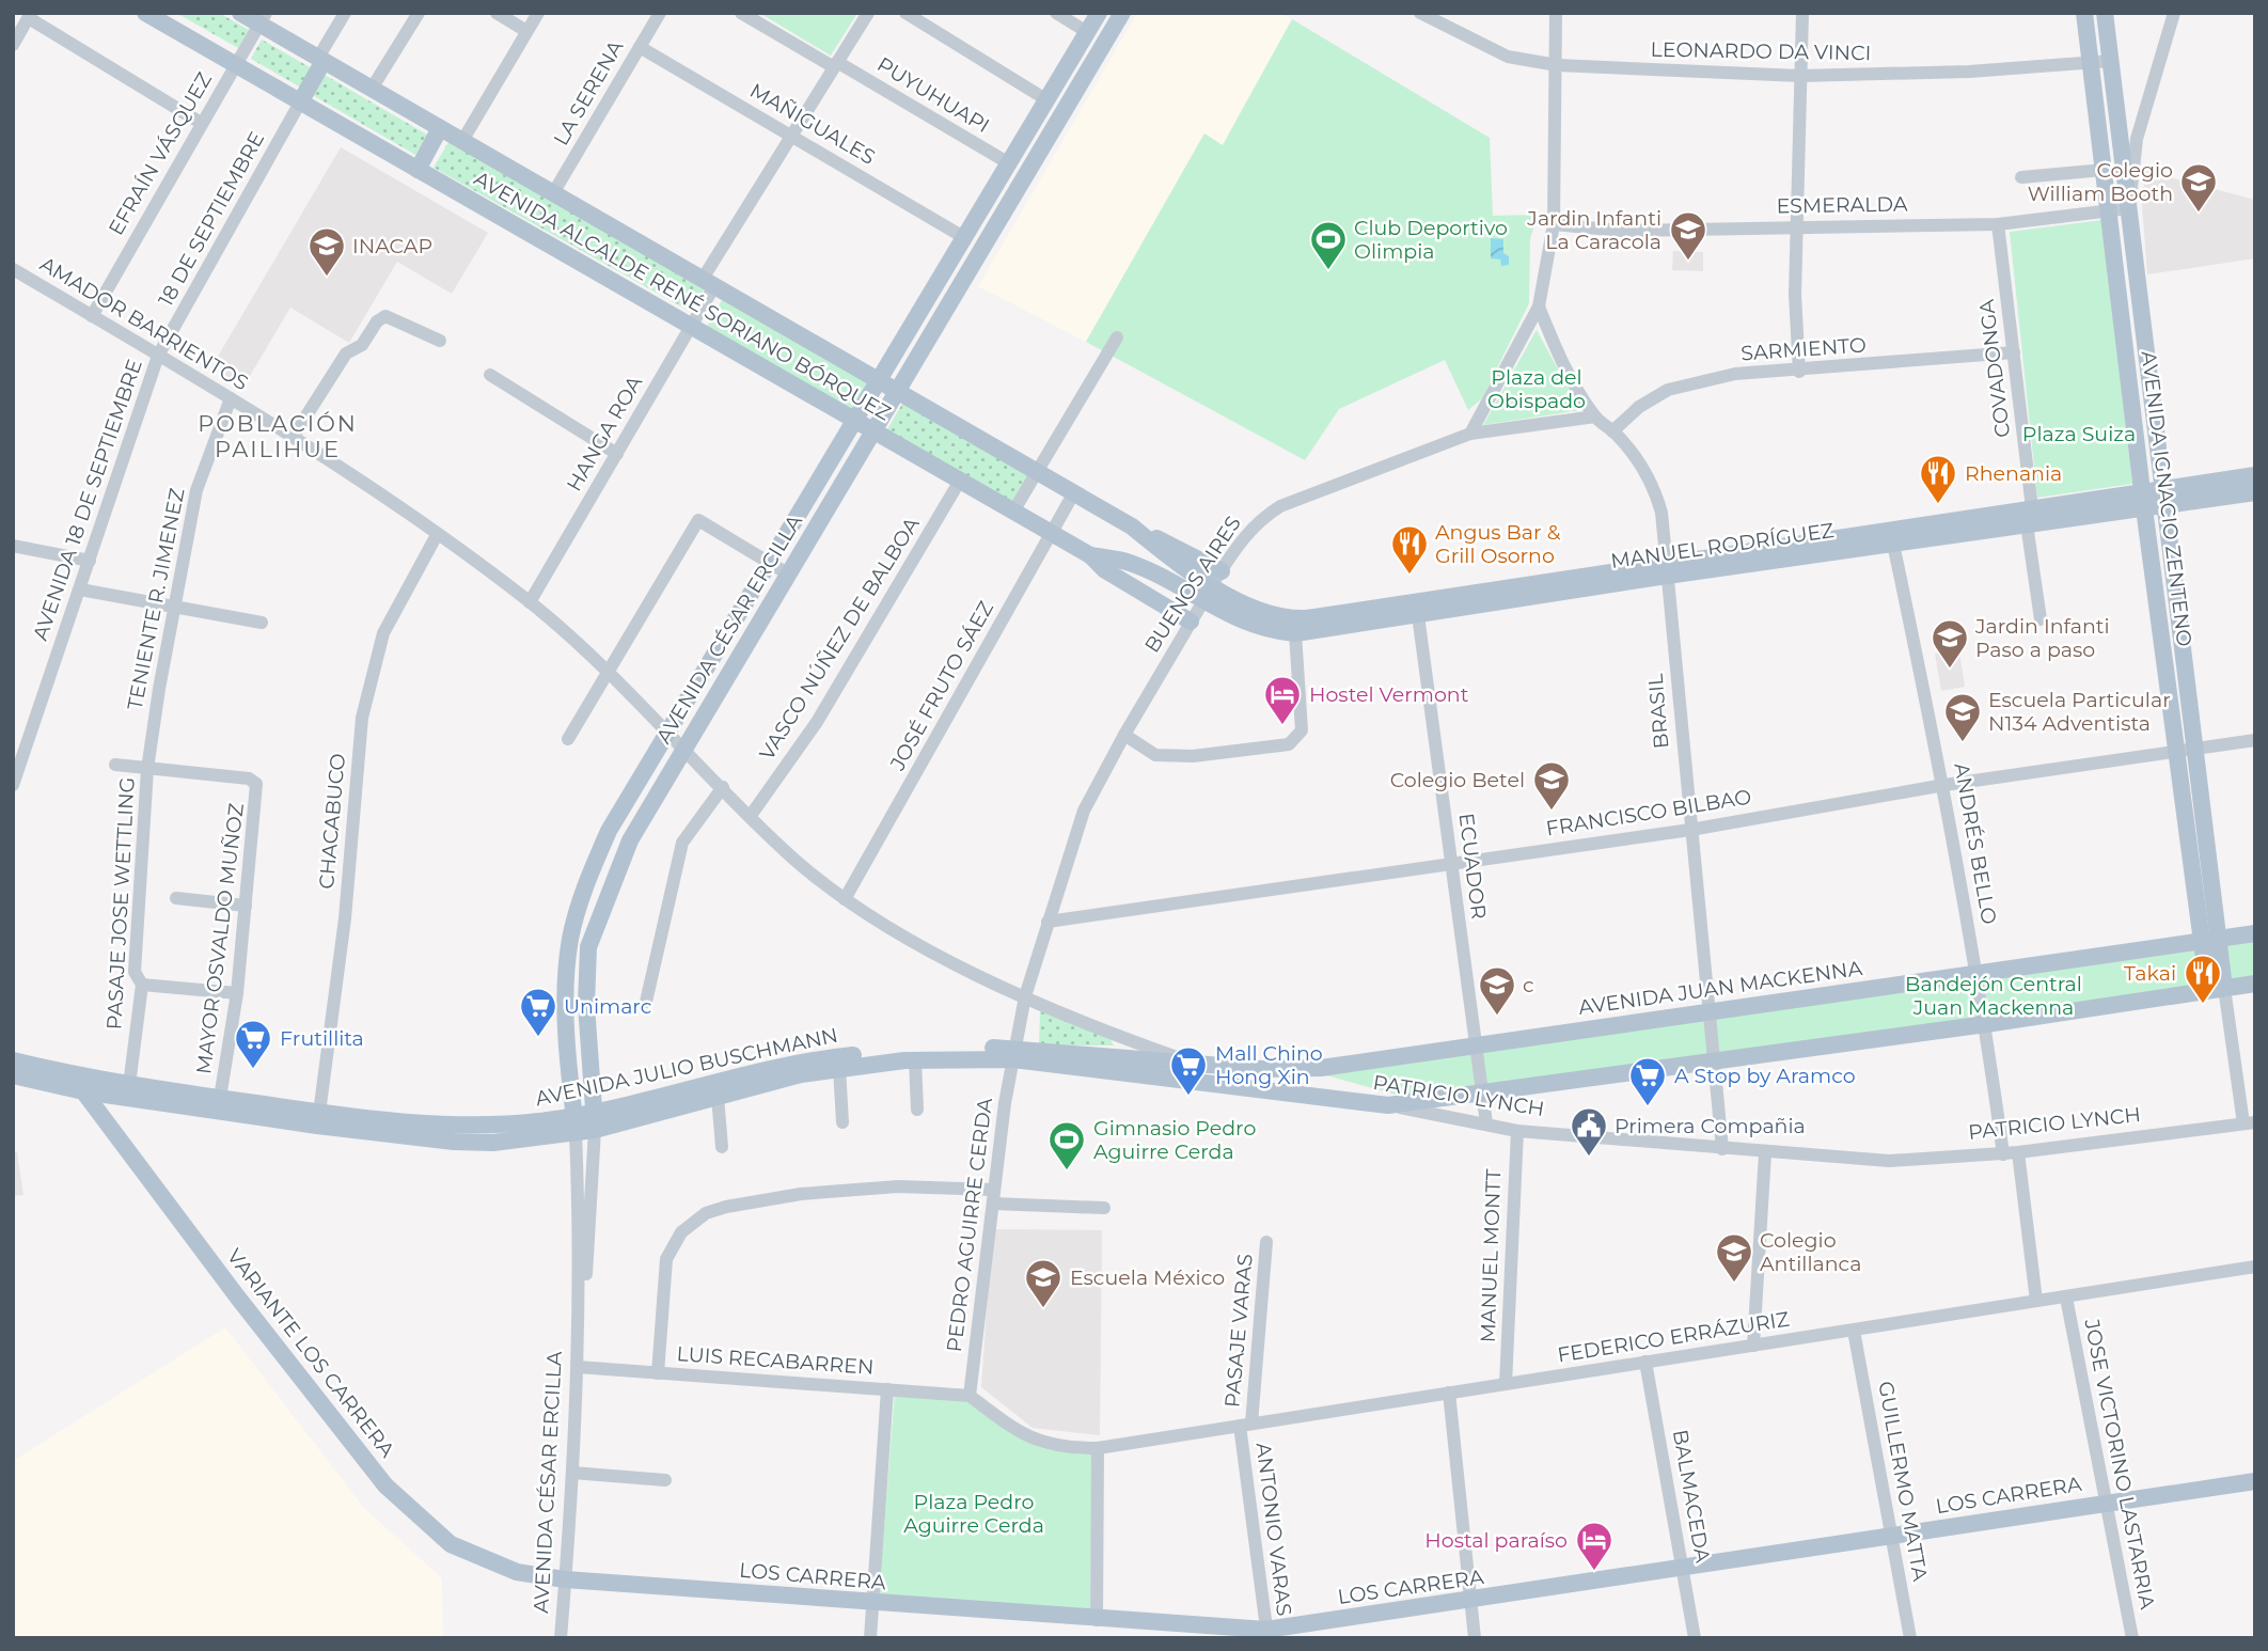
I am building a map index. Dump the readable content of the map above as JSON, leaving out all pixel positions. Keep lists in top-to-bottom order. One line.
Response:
{"streets":{"main road":["AVENIDA ALCALDE RENÉ SORIANO BÓRQUEZ","AVENIDA IGNACIO ZENTENO","MANUEL RODRÍGUEZ","AVENIDA CÉSAR ERCILLA","AVENIDA JUAN MACKENNA","AVENIDA JULIO BUSCHMANN","PATRICIO LYNCH","VARIANTE LOS CARRERA","LOS CARRERA"],"street":["LEONARDO DA VINCI","LA SERENA","PUYUHUAPI","MAÑIGUALES","EFRAÍN VÁSQUEZ","ESMERALDA","18 DE SEPTIEMBRE","AMADOR BARRIENTOS","SARMIENTO","COVADONGA","HANGA ROA","AVENIDA 18 DE SEPTIEMBRE","BUENOS AIRES","TENIENTE R. JIMENEZ","VASCO NÚÑEZ DE BALBOA","JOSÉ FRUTO SÁEZ","BRASIL","FRANCISCO BILBAO","CHACABUCO","ANDRÉS BELLO","ECUADOR","PASAJE JOSE WETTLING","MAYOR OSVALDO MUÑOZ","PEDRO AGUIRRE CERDA","MANUEL MONTT","PASAJE VARAS","FEDERICO ERRÁZURIZ","LUIS RECABARREN","JOSE VICTORINO LASTARRIA","GUILLERMO MATTA","BALMACEDA","ANTONIO VARAS"]},"crossings":[["LEONARDO DA VINCI","AVENIDA IGNACIO ZENTENO"],["LA SERENA","MAÑIGUALES"],["LA SERENA","AVENIDA ALCALDE RENÉ SORIANO BÓRQUEZ"],["PUYUHUAPI","HANGA ROA"],["PUYUHUAPI","AVENIDA CÉSAR ERCILLA"],["MAÑIGUALES","HANGA ROA"],["MAÑIGUALES","AVENIDA CÉSAR ERCILLA"],["EFRAÍN VÁSQUEZ","AVENIDA ALCALDE RENÉ SORIANO BÓRQUEZ"],["EFRAÍN VÁSQUEZ","AMADOR BARRIENTOS"],["ESMERALDA","COVADONGA"],["ESMERALDA","AVENIDA IGNACIO ZENTENO"],["18 DE SEPTIEMBRE","AVENIDA ALCALDE RENÉ SORIANO BÓRQUEZ"],["18 DE SEPTIEMBRE","AMADOR BARRIENTOS"],["18 DE SEPTIEMBRE","AVENIDA 18 DE SEPTIEMBRE"],["AVENIDA ALCALDE RENÉ SORIANO BÓRQUEZ","HANGA ROA"],["AVENIDA ALCALDE RENÉ SORIANO BÓRQUEZ","MANUEL RODRÍGUEZ"],["AVENIDA ALCALDE RENÉ SORIANO BÓRQUEZ","BUENOS AIRES"],["AVENIDA ALCALDE RENÉ SORIANO BÓRQUEZ","AVENIDA CÉSAR ERCILLA"],["AVENIDA ALCALDE RENÉ SORIANO BÓRQUEZ","VASCO NÚÑEZ DE BALBOA"],["AVENIDA ALCALDE RENÉ SORIANO BÓRQUEZ","JOSÉ FRUTO SÁEZ"],["AMADOR BARRIENTOS","HANGA ROA"],["AMADOR BARRIENTOS","AVENIDA 18 DE SEPTIEMBRE"],["AMADOR BARRIENTOS","BUENOS AIRES"],["AMADOR BARRIENTOS","TENIENTE R. JIMENEZ"],["AMADOR BARRIENTOS","AVENIDA CÉSAR ERCILLA"],["AMADOR BARRIENTOS","VASCO NÚÑEZ DE BALBOA"],["AMADOR BARRIENTOS","JOSÉ FRUTO SÁEZ"],["AMADOR BARRIENTOS","CHACABUCO"],["AMADOR BARRIENTOS","AVENIDA JUAN MACKENNA"],["SARMIENTO","COVADONGA"],["SARMIENTO","BRASIL"],["COVADONGA","MANUEL RODRÍGUEZ"],["AVENIDA IGNACIO ZENTENO","MANUEL RODRÍGUEZ"],["AVENIDA IGNACIO ZENTENO","FRANCISCO BILBAO"],["AVENIDA IGNACIO ZENTENO","AVENIDA JUAN MACKENNA"],["MANUEL RODRÍGUEZ","BUENOS AIRES"],["MANUEL RODRÍGUEZ","BRASIL"],["MANUEL RODRÍGUEZ","ANDRÉS BELLO"],["MANUEL RODRÍGUEZ","ECUADOR"],["BUENOS AIRES","BRASIL"],["BUENOS AIRES","FRANCISCO BILBAO"],["BUENOS AIRES","AVENIDA JUAN MACKENNA"],["BUENOS AIRES","AVENIDA JULIO BUSCHMANN"],["BUENOS AIRES","PATRICIO LYNCH"],["BUENOS AIRES","PEDRO AGUIRRE CERDA"],["TENIENTE R. JIMENEZ","PASAJE JOSE WETTLING"],["TENIENTE R. JIMENEZ","MAYOR OSVALDO MUÑOZ"],["AVENIDA CÉSAR ERCILLA","AVENIDA JULIO BUSCHMANN"],["AVENIDA CÉSAR ERCILLA","VARIANTE LOS CARRERA"],["AVENIDA CÉSAR ERCILLA","LUIS RECABARREN"],["AVENIDA CÉSAR ERCILLA","LOS CARRERA"],["BRASIL","FRANCISCO BILBAO"],["BRASIL","AVENIDA JUAN MACKENNA"],["BRASIL","PATRICIO LYNCH"],["FRANCISCO BILBAO","ANDRÉS BELLO"],["FRANCISCO BILBAO","ECUADOR"],["CHACABUCO","AVENIDA JULIO BUSCHMANN"],["ANDRÉS BELLO","AVENIDA JUAN MACKENNA"],["ANDRÉS BELLO","PATRICIO LYNCH"],["ECUADOR","AVENIDA JUAN MACKENNA"],["ECUADOR","PATRICIO LYNCH"],["PASAJE JOSE WETTLING","MAYOR OSVALDO MUÑOZ"],["PASAJE JOSE WETTLING","AVENIDA JULIO BUSCHMANN"],["MAYOR OSVALDO MUÑOZ","AVENIDA JULIO BUSCHMANN"],["AVENIDA JUAN MACKENNA","AVENIDA JULIO BUSCHMANN"],["AVENIDA JUAN MACKENNA","PATRICIO LYNCH"],["AVENIDA JUAN MACKENNA","PEDRO AGUIRRE CERDA"],["AVENIDA JULIO BUSCHMANN","PATRICIO LYNCH"],["AVENIDA JULIO BUSCHMANN","PEDRO AGUIRRE CERDA"],["AVENIDA JULIO BUSCHMANN","VARIANTE LOS CARRERA"],["PATRICIO LYNCH","PEDRO AGUIRRE CERDA"],["PATRICIO LYNCH","MANUEL MONTT"],["PEDRO AGUIRRE CERDA","FEDERICO ERRÁZURIZ"],["PEDRO AGUIRRE CERDA","LUIS RECABARREN"],["MANUEL MONTT","FEDERICO ERRÁZURIZ"],["PASAJE VARAS","FEDERICO ERRÁZURIZ"],["PASAJE VARAS","ANTONIO VARAS"],["FEDERICO ERRÁZURIZ","LUIS RECABARREN"],["FEDERICO ERRÁZURIZ","JOSE VICTORINO LASTARRIA"],["FEDERICO ERRÁZURIZ","GUILLERMO MATTA"],["FEDERICO ERRÁZURIZ","BALMACEDA"],["FEDERICO ERRÁZURIZ","ANTONIO VARAS"],["VARIANTE LOS CARRERA","LOS CARRERA"],["JOSE VICTORINO LASTARRIA","LOS CARRERA"],["GUILLERMO MATTA","LOS CARRERA"],["LOS CARRERA","BALMACEDA"],["LOS CARRERA","ANTONIO VARAS"]],"districts":["POBLACIÓN PAILIHUE"],"parks":["Plaza del Obispado","Plaza Suiza","Bandejón Central Juan Mackenna","Plaza Pedro Aguirre Cerda"],"places":{"school or university":["Colegio William Booth","Jardin Infanti La Caracola","INACAP","Jardin Infanti Paso a paso","Escuela Particular N134 Adventista","Colegio Betel","c","Colegio Antillanca","Escuela México"],"sports":["Club Deportivo Olimpia","Gimnasio Pedro Aguirre Cerda"],"restaurant":["Rhenania","Angus Bar & Grill Osorno","Takai"],"hotel":["Hostel Vermont","Hostal paraíso"],"supermarket":["Unimarc","Frutillita","Mall Chino Hong Xin","A Stop by Aramco"],"public building":["Primera Compañia"]}}
